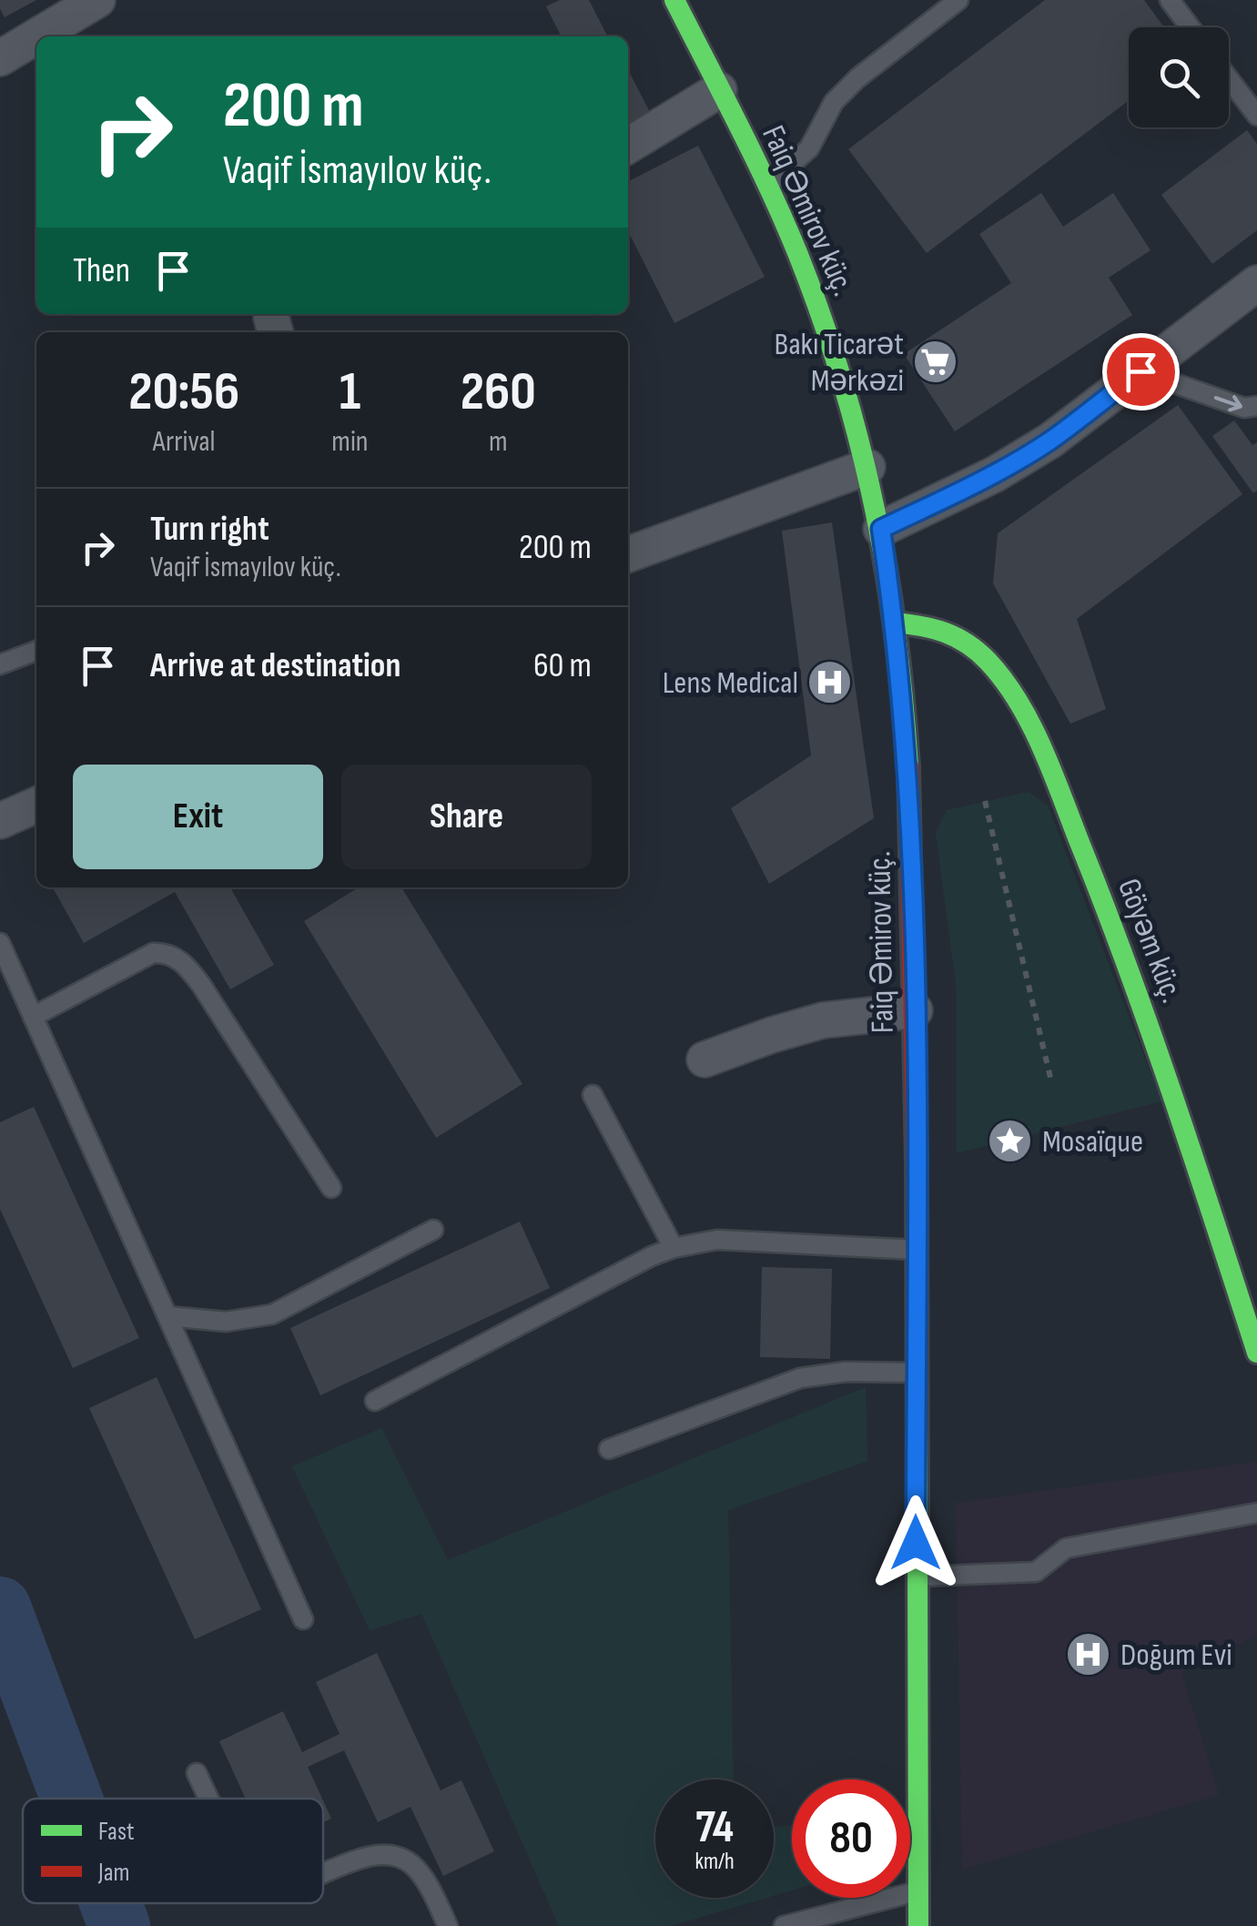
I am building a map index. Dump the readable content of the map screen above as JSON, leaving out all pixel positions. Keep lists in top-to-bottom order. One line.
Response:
{"streets":{"main road":["Faiq Əmirov küç.","Göyəm küç."]},"crossings":[["Faiq Əmirov küç.","Göyəm küç."]],"places":{"supermarket":["Bakı Ticarət Mərkəzi"],"hospital":["Lens Medical","Doğum Evi"],"place":["Mosaïque"]},"legend":["Fast","Jam"],"page":{"turn":["200 m","Vaqif İsmayılov küç."],"then":"Then","eta":["20:56","Arrival","1","min","260","m"],"list":[{"name":"Turn right","note":"Vaqif İsmayılov küç.","value":"200 m"},{"name":"Arrive at destination","value":"60 m"}],"buttons":["Exit","Share"],"speed":"74 km/h","limit":"80"}}
